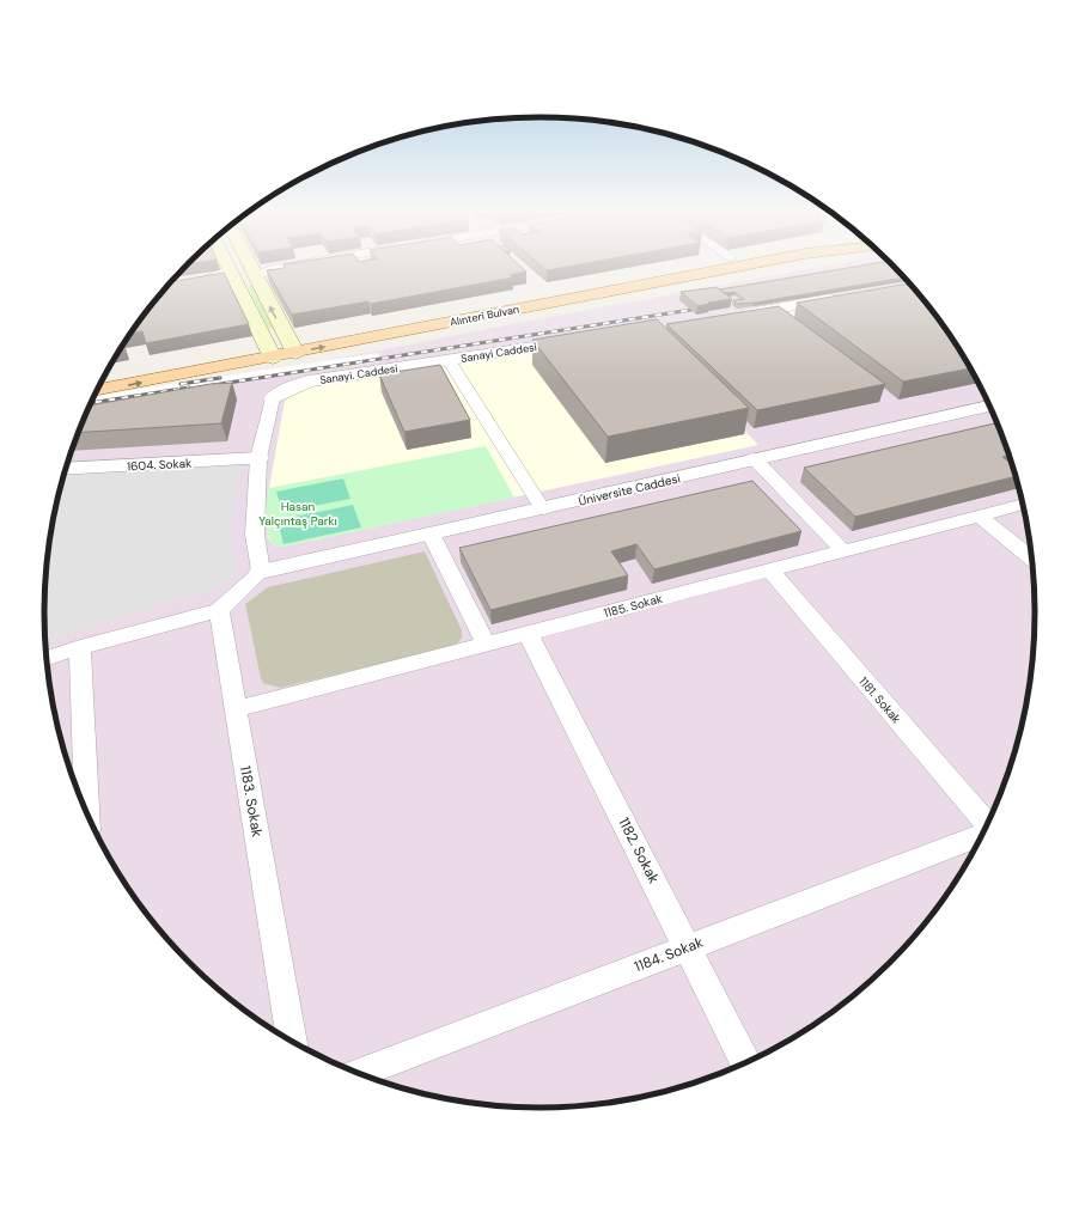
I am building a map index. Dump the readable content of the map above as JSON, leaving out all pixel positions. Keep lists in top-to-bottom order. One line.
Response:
{"streets":{"main road":["Alınteri Bulvarı"],"street":["Sanayi Caddesi","Sanayi. Caddesi","1604. Sokak","Üniversite Caddesi","1185. Sokak","1181. Sokak","1183. Sokak","1182. Sokak","1184. Sokak"]},"crossings":[["Sanayi Caddesi","Sanayi. Caddesi"],["1185. Sokak","1181. Sokak"],["1185. Sokak","1183. Sokak"],["1185. Sokak","1182. Sokak"],["1182. Sokak","1184. Sokak"]],"parks":["Hasan Yalçıntaş Parkı"]}
